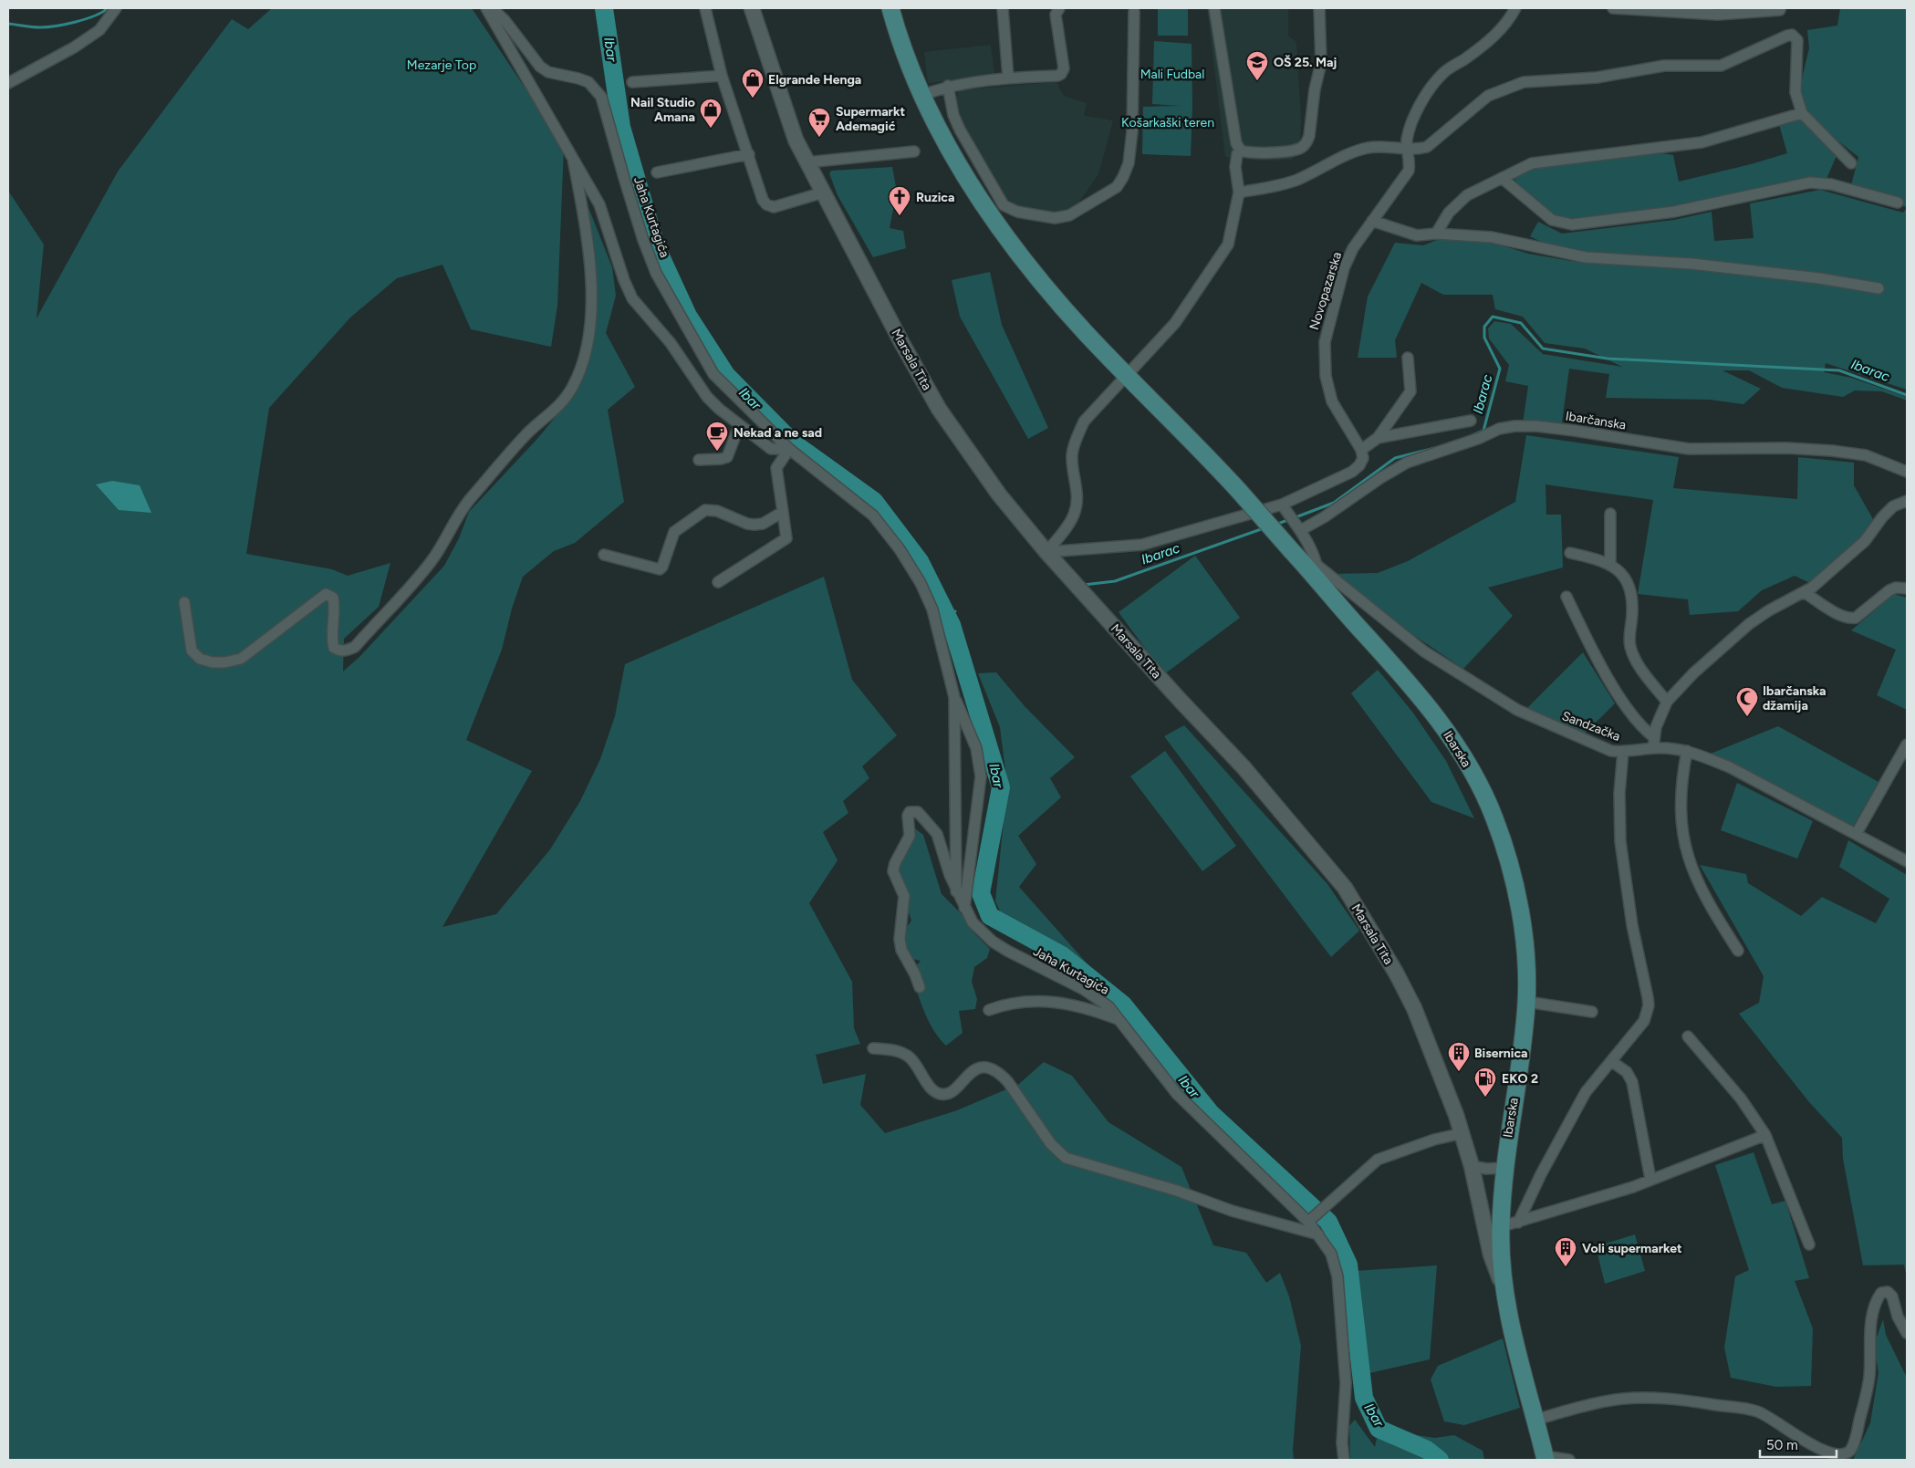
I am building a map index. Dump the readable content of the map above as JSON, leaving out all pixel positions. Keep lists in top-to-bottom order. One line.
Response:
{"streets":{"main road":["Ibarska"],"street":["Jaha Kurtagića","Novopazarska","Marsala Tita","Ibarčanska","Sandzačka"]},"crossings":[["Marsala Tita","Ibarska"],["Sandzačka","Ibarska"]],"water":["Ibar","Ibarac"],"parks":["Mezarje Top","Mali Fudbal","Košarkaški teren"],"places":{"school or university":["OŠ 25. Maj"],"shop":["Elgrande Henga","Nail Studio Amana"],"supermarket":["Supermarkt Ademagić"],"church":["Ruzica"],"cafe":["Nekad a ne sad"],"mosque":["Ibarčanska džamija"],"building":["Bisernica","Voli supermarket"],"fuel station":["EKO 2"]},"scale_bar":"50 m"}
